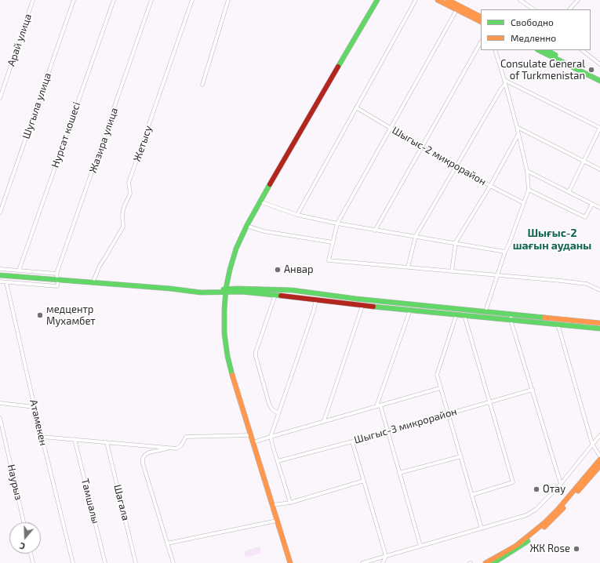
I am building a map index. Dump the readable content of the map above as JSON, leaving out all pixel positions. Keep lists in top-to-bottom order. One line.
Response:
{"streets":{"street":["Арай улица","Шугыла улица","Нурсат кошесi","Жазира улица","Жетысу","Шыгыс-2 микрорайон","Атамекен","Шыгыс-3 микрорайон","Наурыз","Тамшалы","Шагала"]},"districts":["Шығыс-2 шағын ауданы"],"places":["Consulate General of Turkmenistan","Анвар","медцентр Мухамбет","Отау","ЖК Rose"],"legend":["Свободно","Медленно"],"north":"bottom"}
